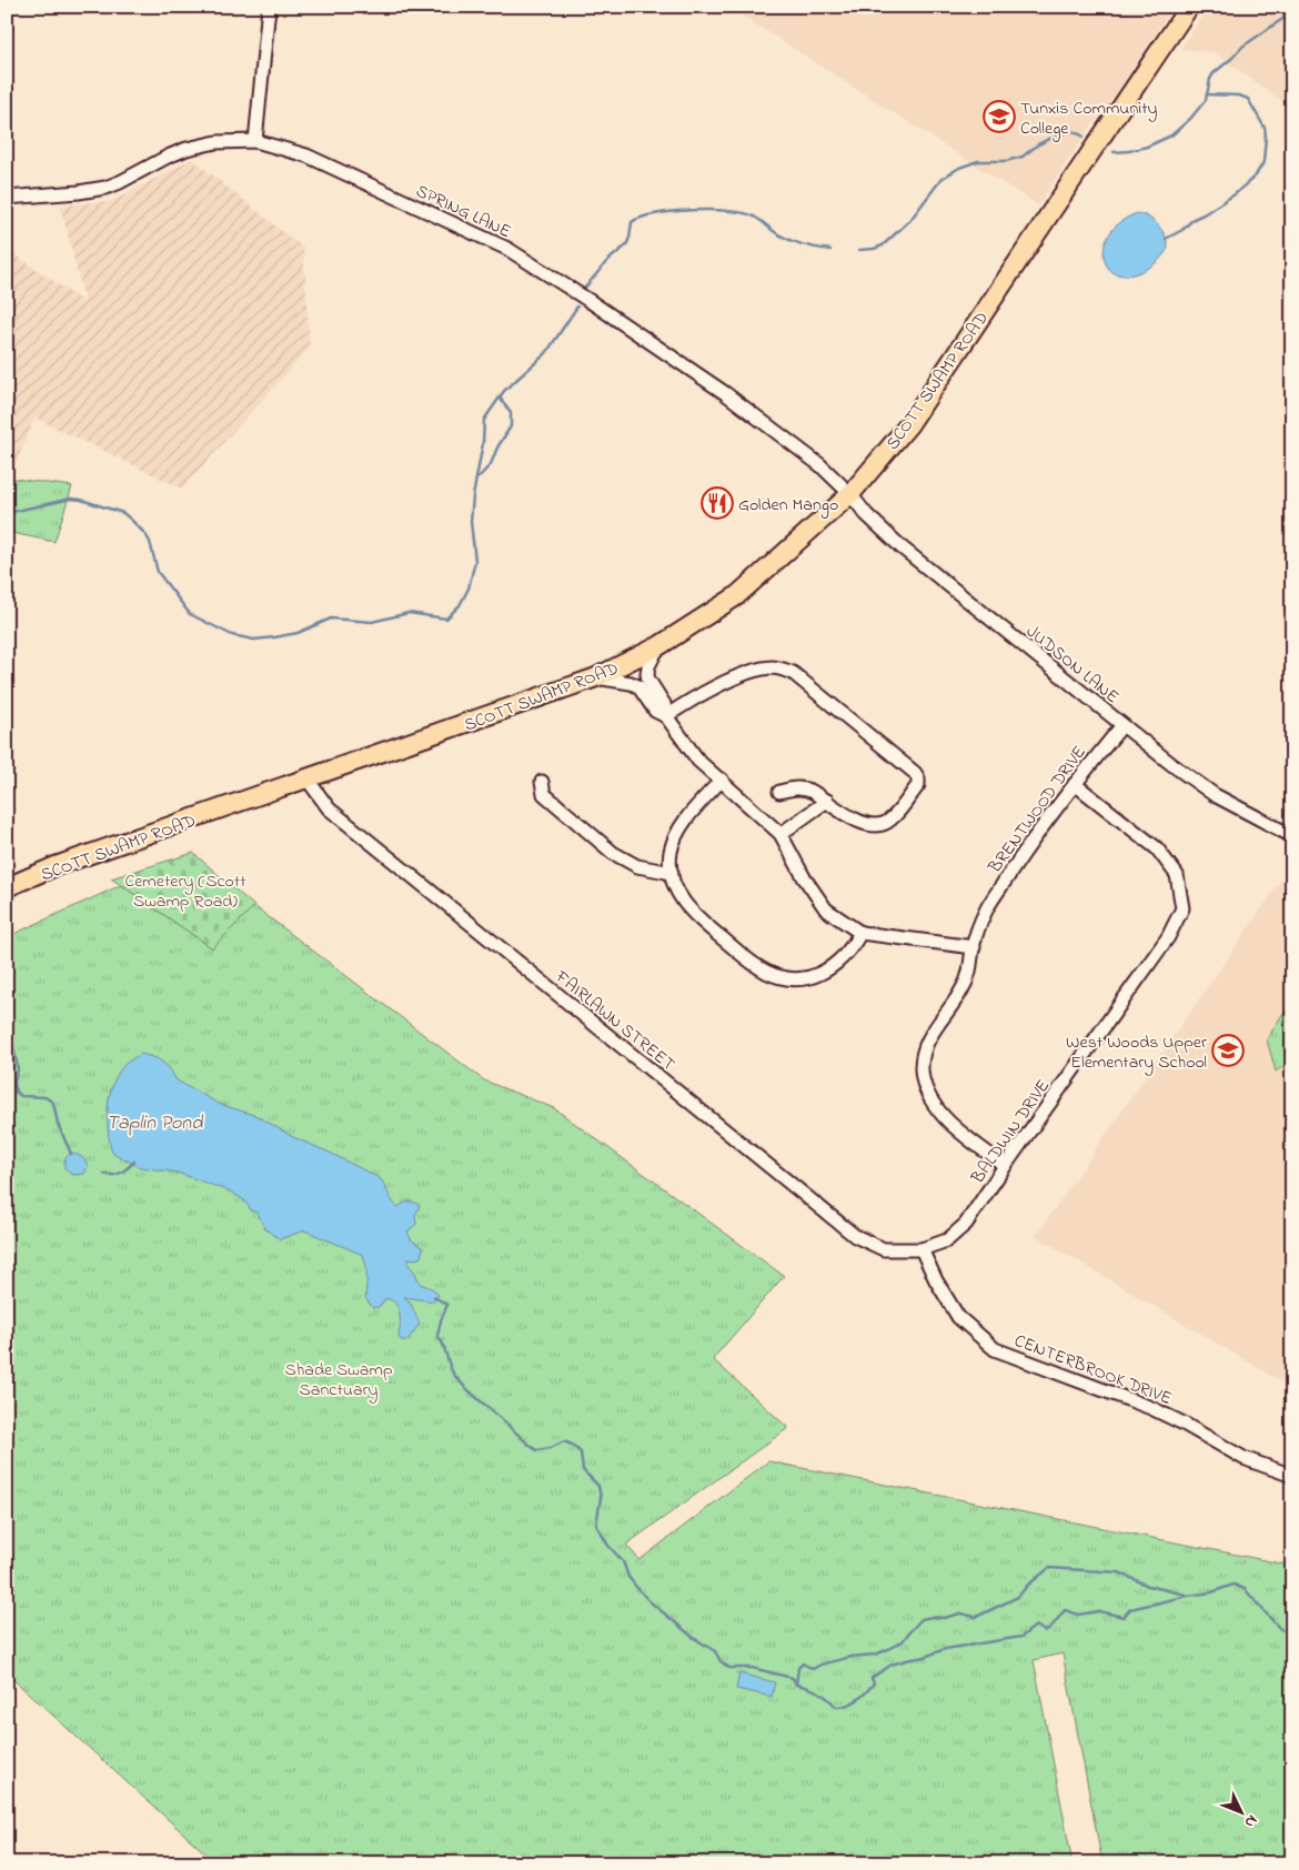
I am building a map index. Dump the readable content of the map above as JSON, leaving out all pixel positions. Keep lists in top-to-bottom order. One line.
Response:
{"streets":{"highway":["SCOTT SWAMP ROAD"],"street":["SPRING LANE","JUDSON LANE","BRENTWOOD DRIVE","FAIRLAWN STREET","BALDWIN DRIVE","CENTERBROOK DRIVE"]},"crossings":[["SPRING LANE","SCOTT SWAMP ROAD"],["SPRING LANE","JUDSON LANE"],["SCOTT SWAMP ROAD","JUDSON LANE"],["SCOTT SWAMP ROAD","FAIRLAWN STREET"],["JUDSON LANE","BRENTWOOD DRIVE"],["BRENTWOOD DRIVE","BALDWIN DRIVE"],["FAIRLAWN STREET","BALDWIN DRIVE"],["FAIRLAWN STREET","CENTERBROOK DRIVE"],["BALDWIN DRIVE","CENTERBROOK DRIVE"]],"water":["Taplin Pond"],"parks":["Cemetery (Scott Swamp Road)","Shade Swamp Sanctuary"],"places":{"school or university":["Tunxis Community College","West Woods Upper Elementary School"],"restaurant":["Golden Mango"]},"north":"bottom right"}
